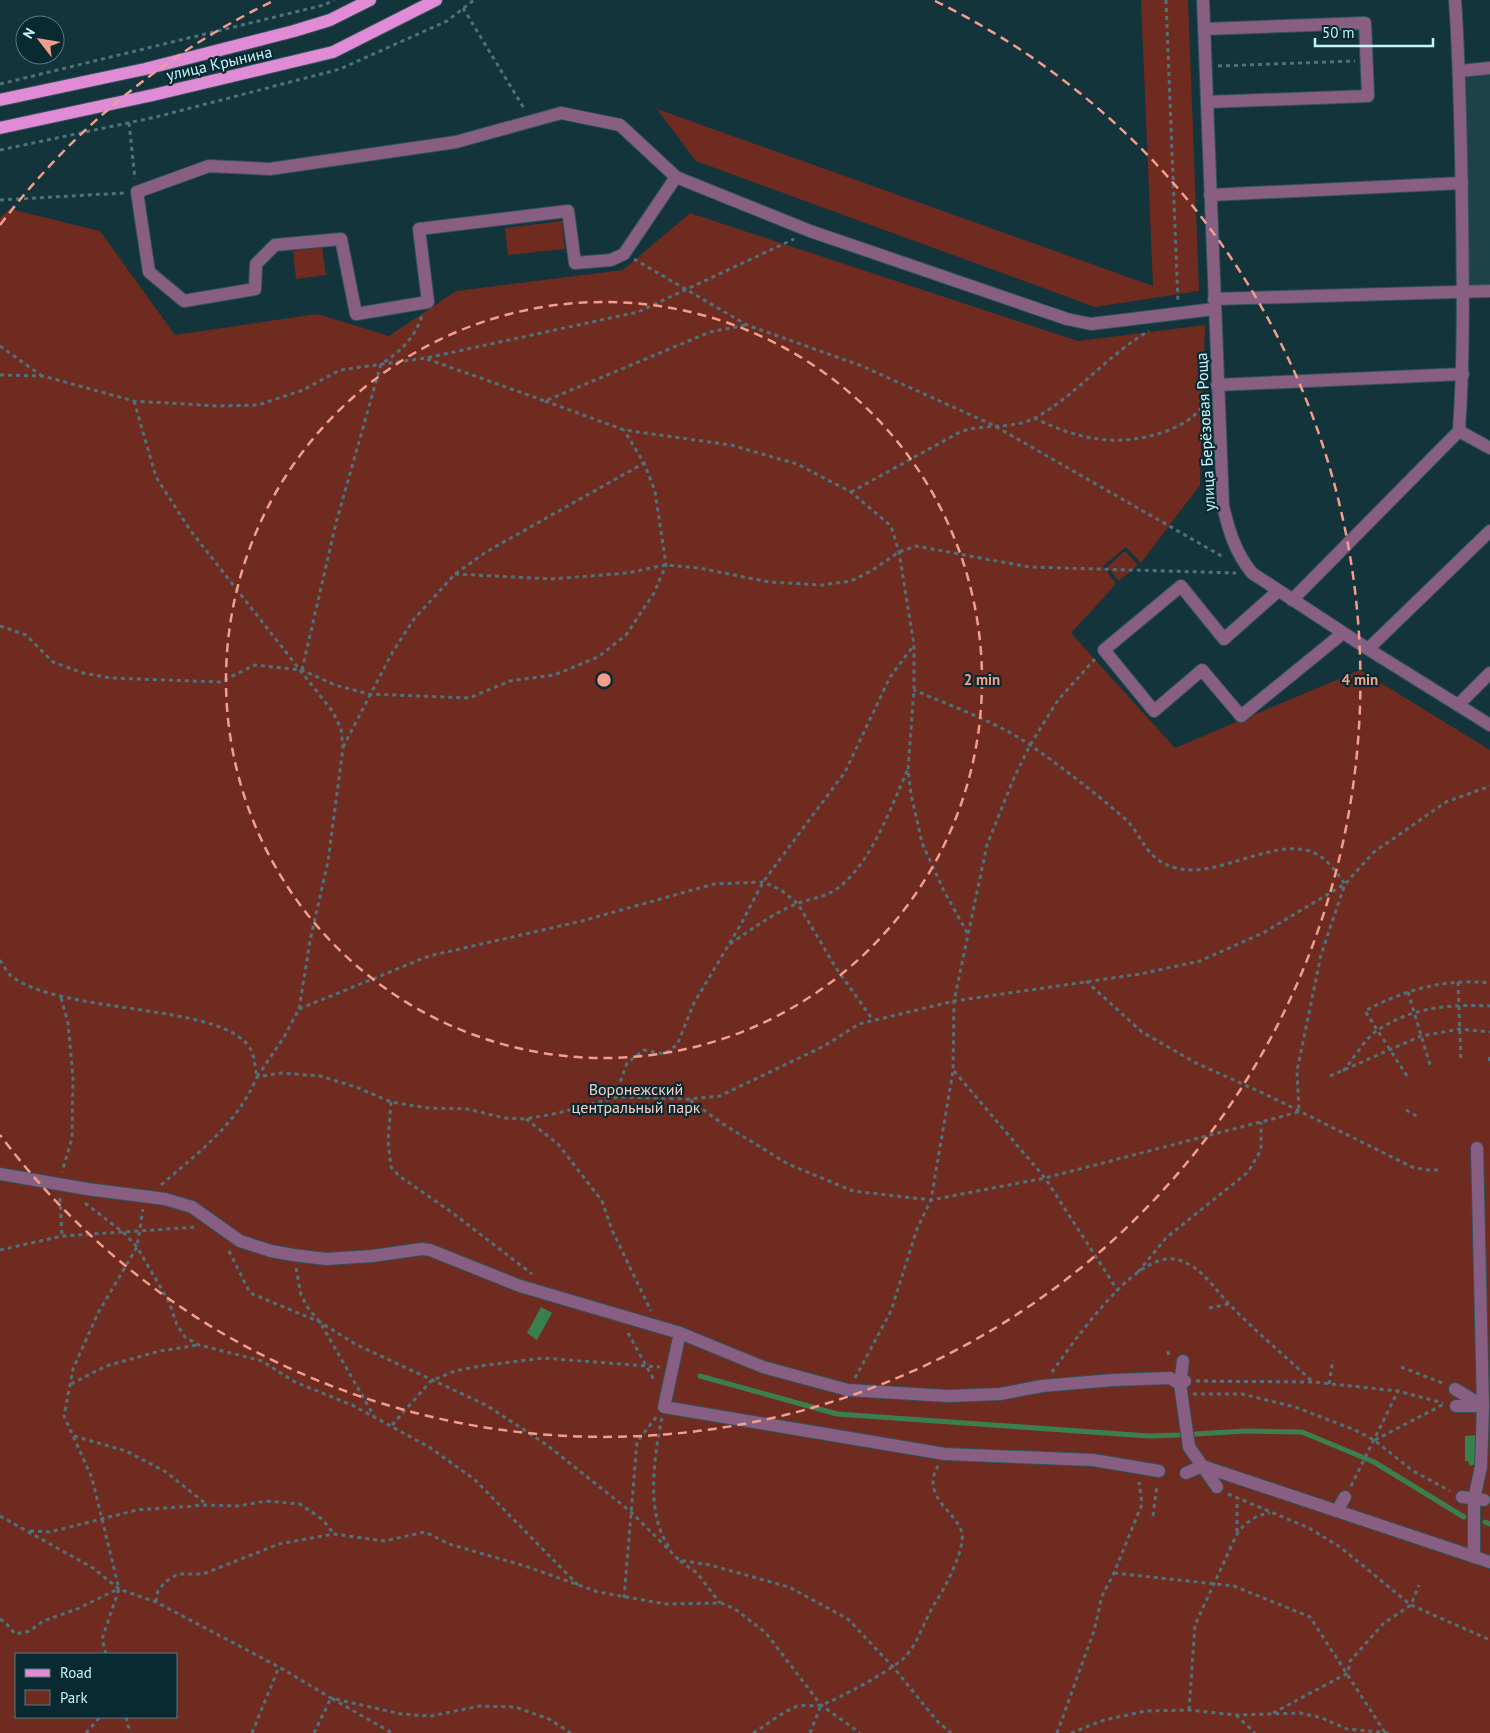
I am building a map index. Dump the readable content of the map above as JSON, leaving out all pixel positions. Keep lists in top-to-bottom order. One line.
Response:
{"streets":{"main road":["улица Крынина"],"street":["улица Берёзовая Роща"]},"parks":["Воронежский центральный парк"],"legend":["Road","Park"],"scale_bar":"50 m","north":"top left","rings":["2 min","4 min"]}
